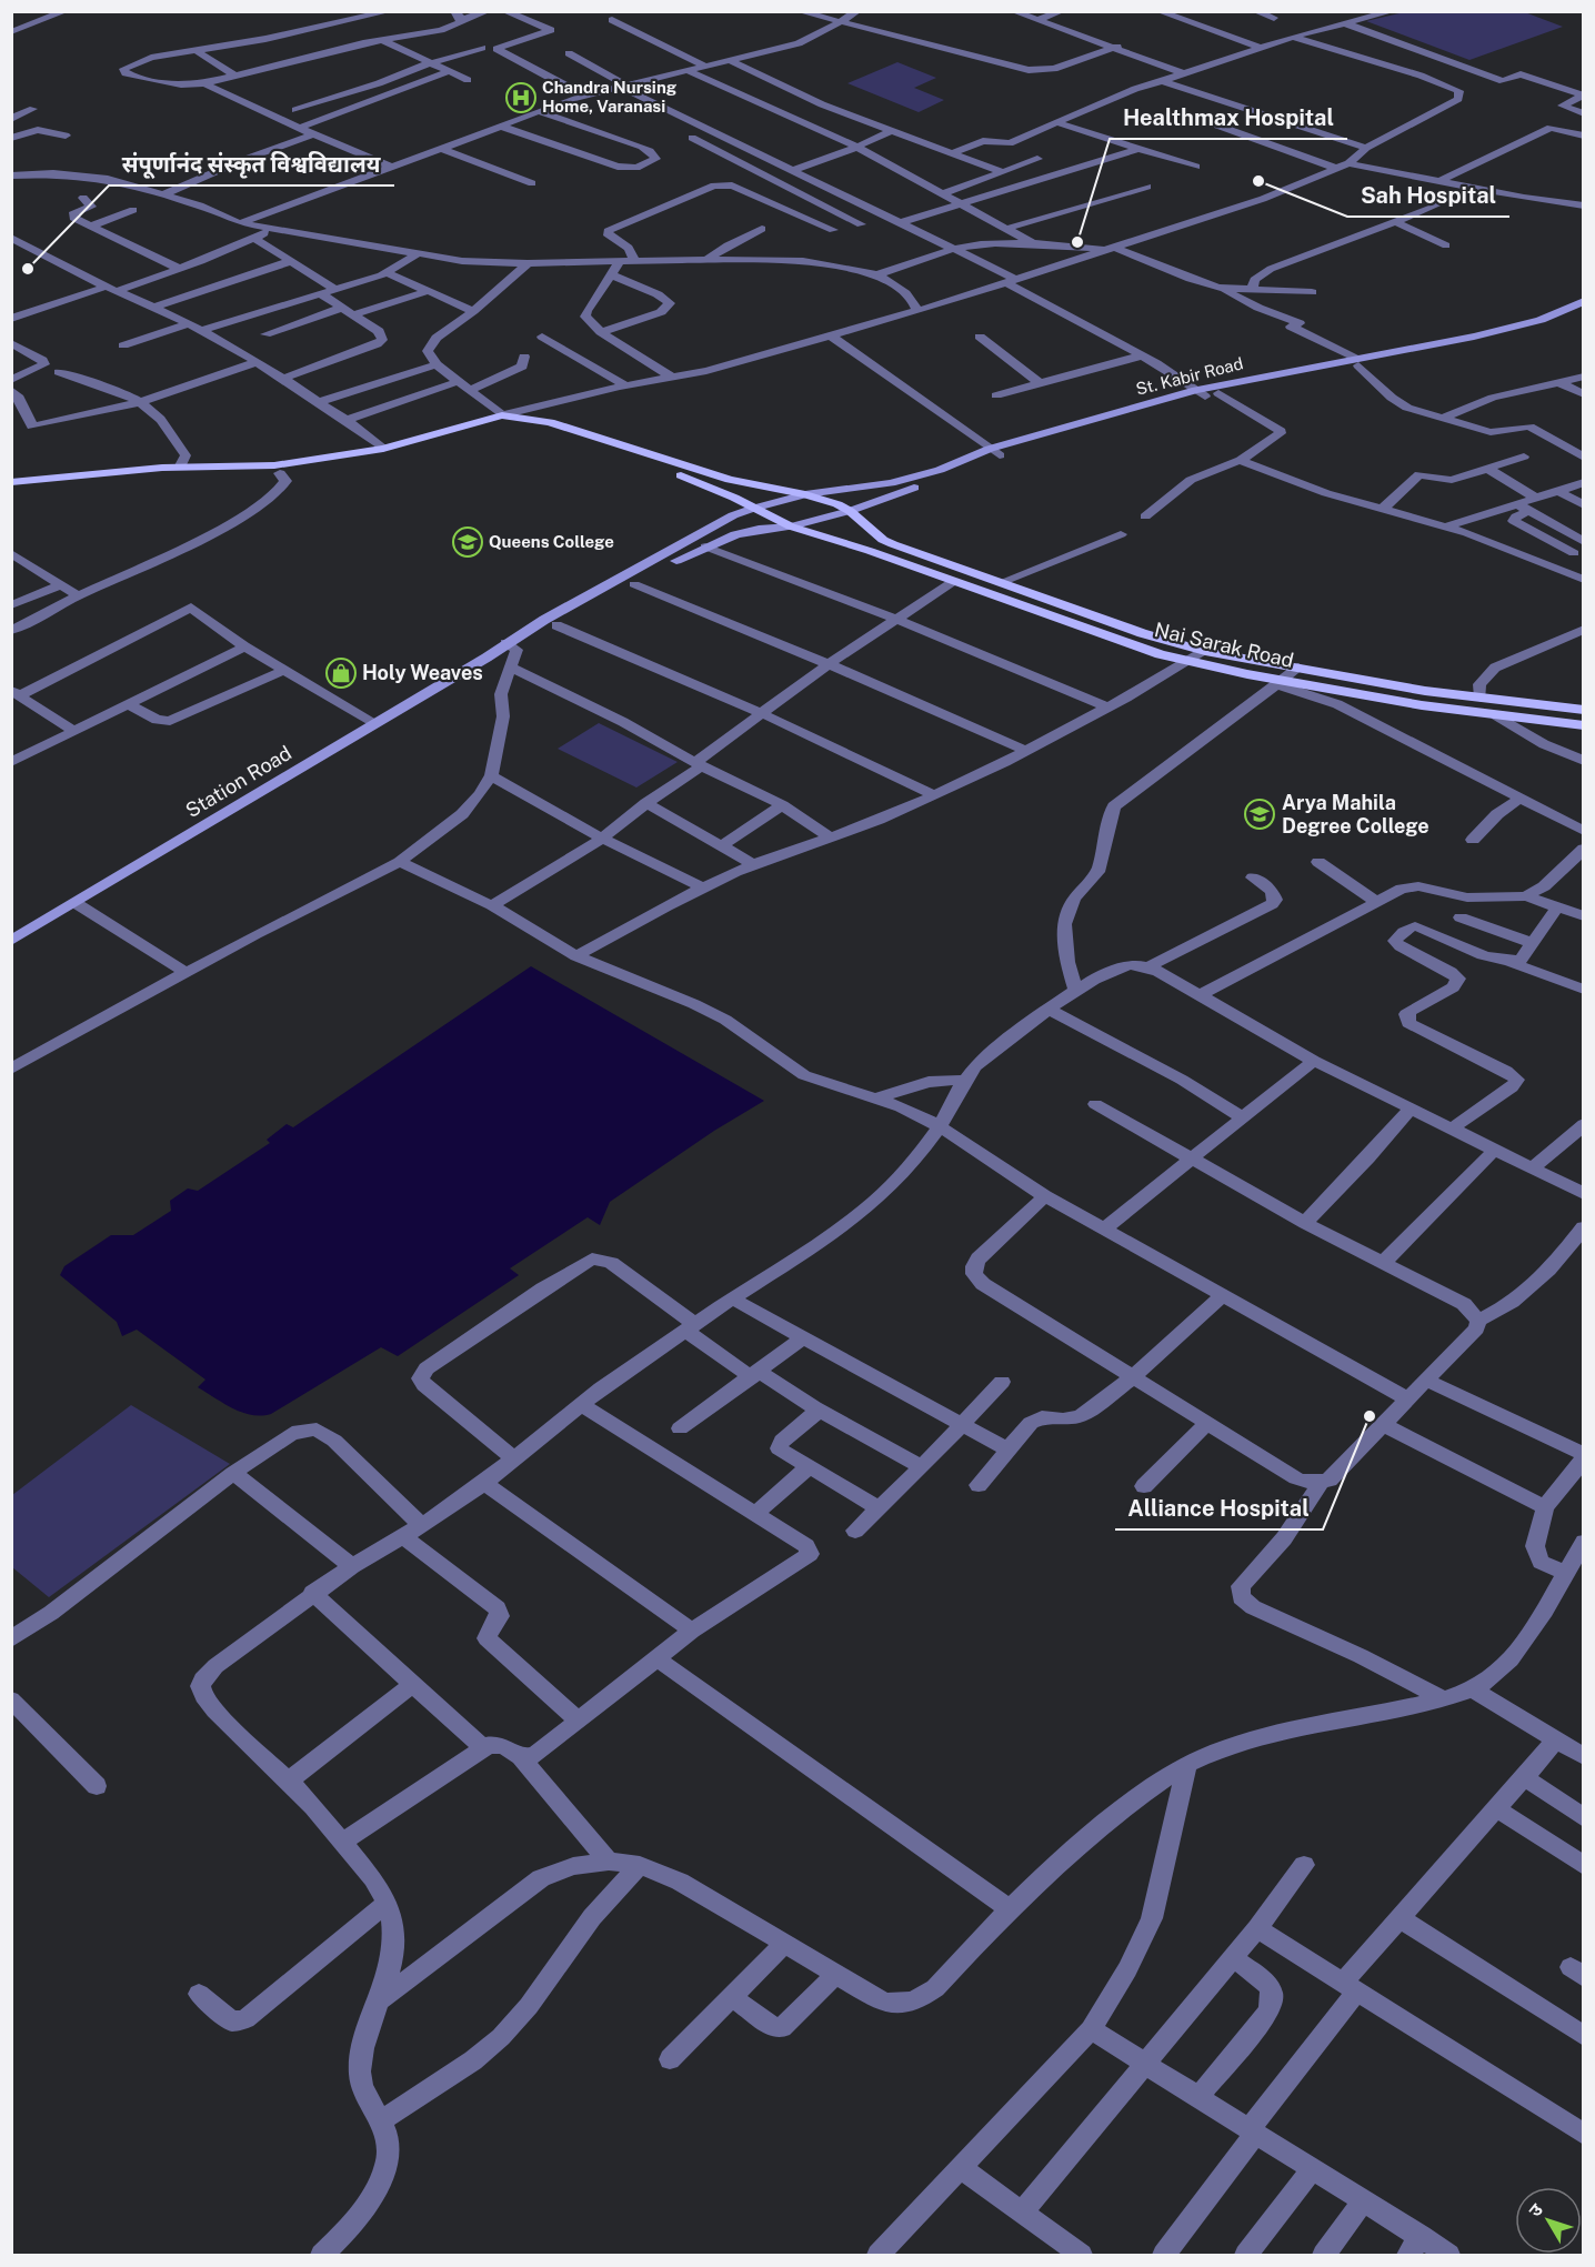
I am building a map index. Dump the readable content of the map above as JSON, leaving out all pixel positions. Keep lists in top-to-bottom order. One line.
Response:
{"streets":{"main road":["St. Kabir Road","Nai Sarak Road","Station Road"]},"crossings":[["St. Kabir Road","Nai Sarak Road"],["St. Kabir Road","Station Road"],["Nai Sarak Road","Station Road"]],"places":{"hospital":["Chandra Nursing Home, Varanasi"],"other":["Sah Hospital","Healthmax Hospital","संपूर्णानंद संस्कृत विश्वविद्यालय","Alliance Hospital"],"school or university":["Queens College","Arya Mahila Degree College"],"shop":["Holy Weaves"]},"north":"top left"}
